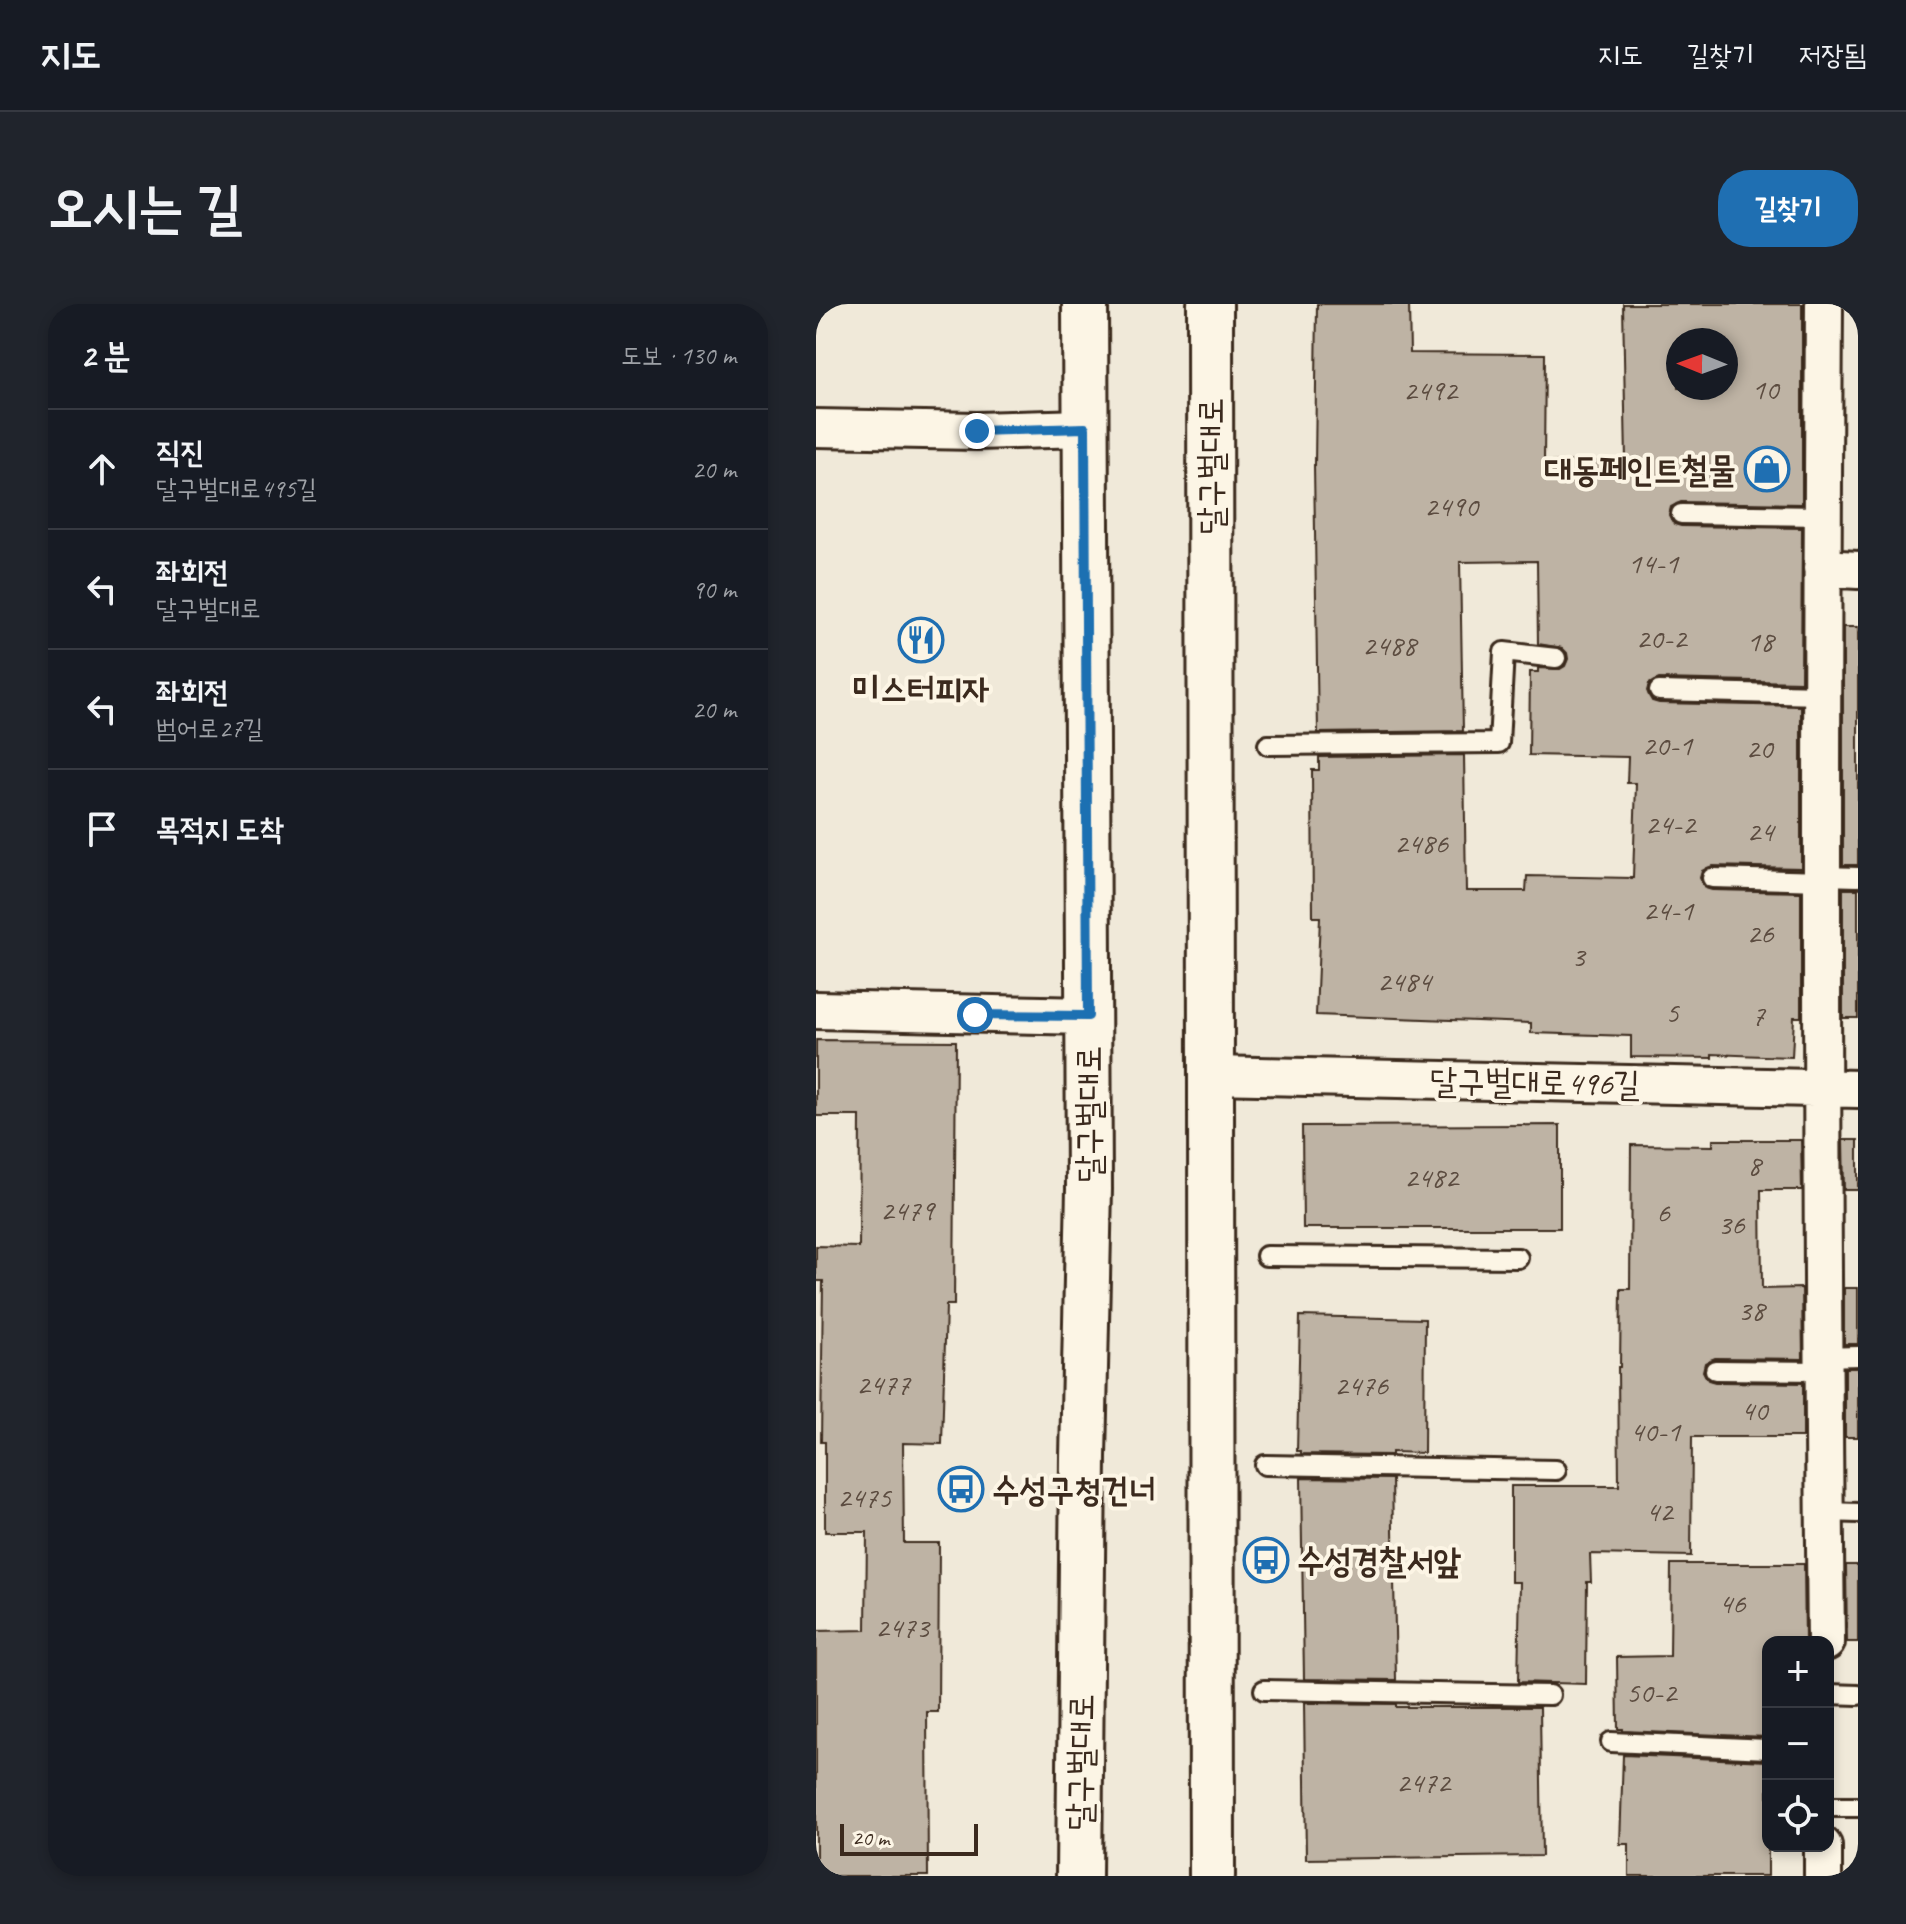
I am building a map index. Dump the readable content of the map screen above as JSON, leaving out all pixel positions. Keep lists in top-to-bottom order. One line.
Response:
{"streets":{"main road":["달구벌대로"],"street":["달구벌대로496길"]},"crossings":[["달구벌대로","달구벌대로496길"]],"places":{"shop":["대동페인트철물"],"restaurant":["미스터피자"],"bus stop":["수성구청건너","수성경찰서앞"]},"house_numbers":["10","2492","2490","14-1","20-2","18","2488","20-1","20","24-2","24","2486","24-1","26","3","2484","5","7","8","2482","2479","6","36","38","2477","2476","40","40-1","2475","42","46","2473","50-2","2472"],"scale_bar":"20 m","north":"left","page":{"header":"지도","nav":["지도","길찾기","저장됨"],"buttons":"길찾기","title":"오시는 길","heading":["2 분","도보 · 130 m"],"list":[["직진","달구벌대로495길","20 m"],["좌회전","달구벌대로","90 m"],["좌회전","범어로27길","20 m"],"목적지 도착"],"map_buttons":["+","−"],"scale":"20 m"}}
